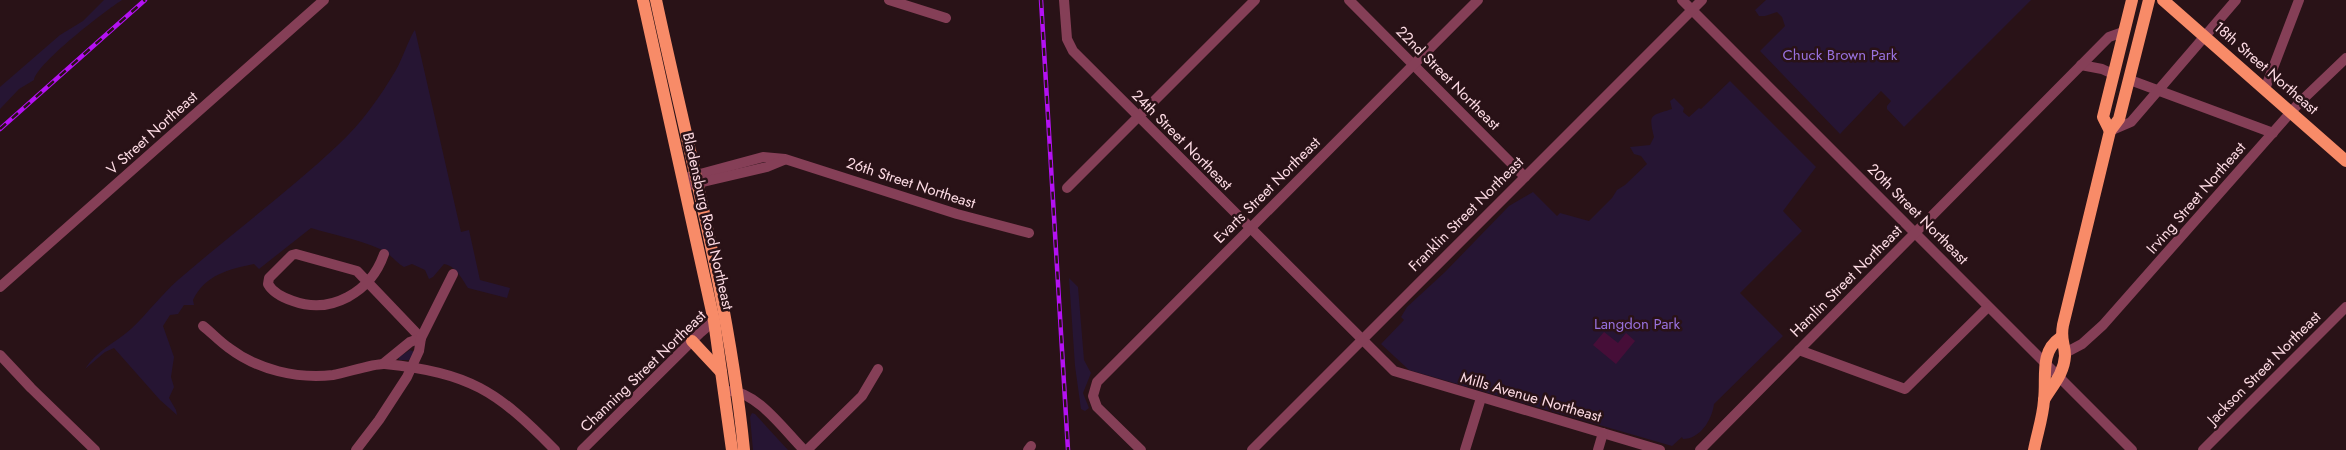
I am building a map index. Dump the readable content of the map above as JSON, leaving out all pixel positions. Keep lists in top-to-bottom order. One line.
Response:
{"streets":{"main road":["18th Street Northeast","Bladensburg Road Northeast"],"street":["22nd Street Northeast","V Street Northeast","24th Street Northeast","26th Street Northeast","Evarts Street Northeast","Irving Street Northeast","Franklin Street Northeast","20th Street Northeast","Hamlin Street Northeast","Jackson Street Northeast","Channing Street Northeast","Mills Avenue Northeast"]},"crossings":[["18th Street Northeast","Irving Street Northeast"],["22nd Street Northeast","Evarts Street Northeast"],["22nd Street Northeast","Franklin Street Northeast"],["24th Street Northeast","Evarts Street Northeast"],["24th Street Northeast","Franklin Street Northeast"],["24th Street Northeast","Mills Avenue Northeast"],["26th Street Northeast","Bladensburg Road Northeast"],["Franklin Street Northeast","20th Street Northeast"],["20th Street Northeast","Hamlin Street Northeast"],["Bladensburg Road Northeast","Channing Street Northeast"]],"parks":["Chuck Brown Park","Langdon Park"]}
